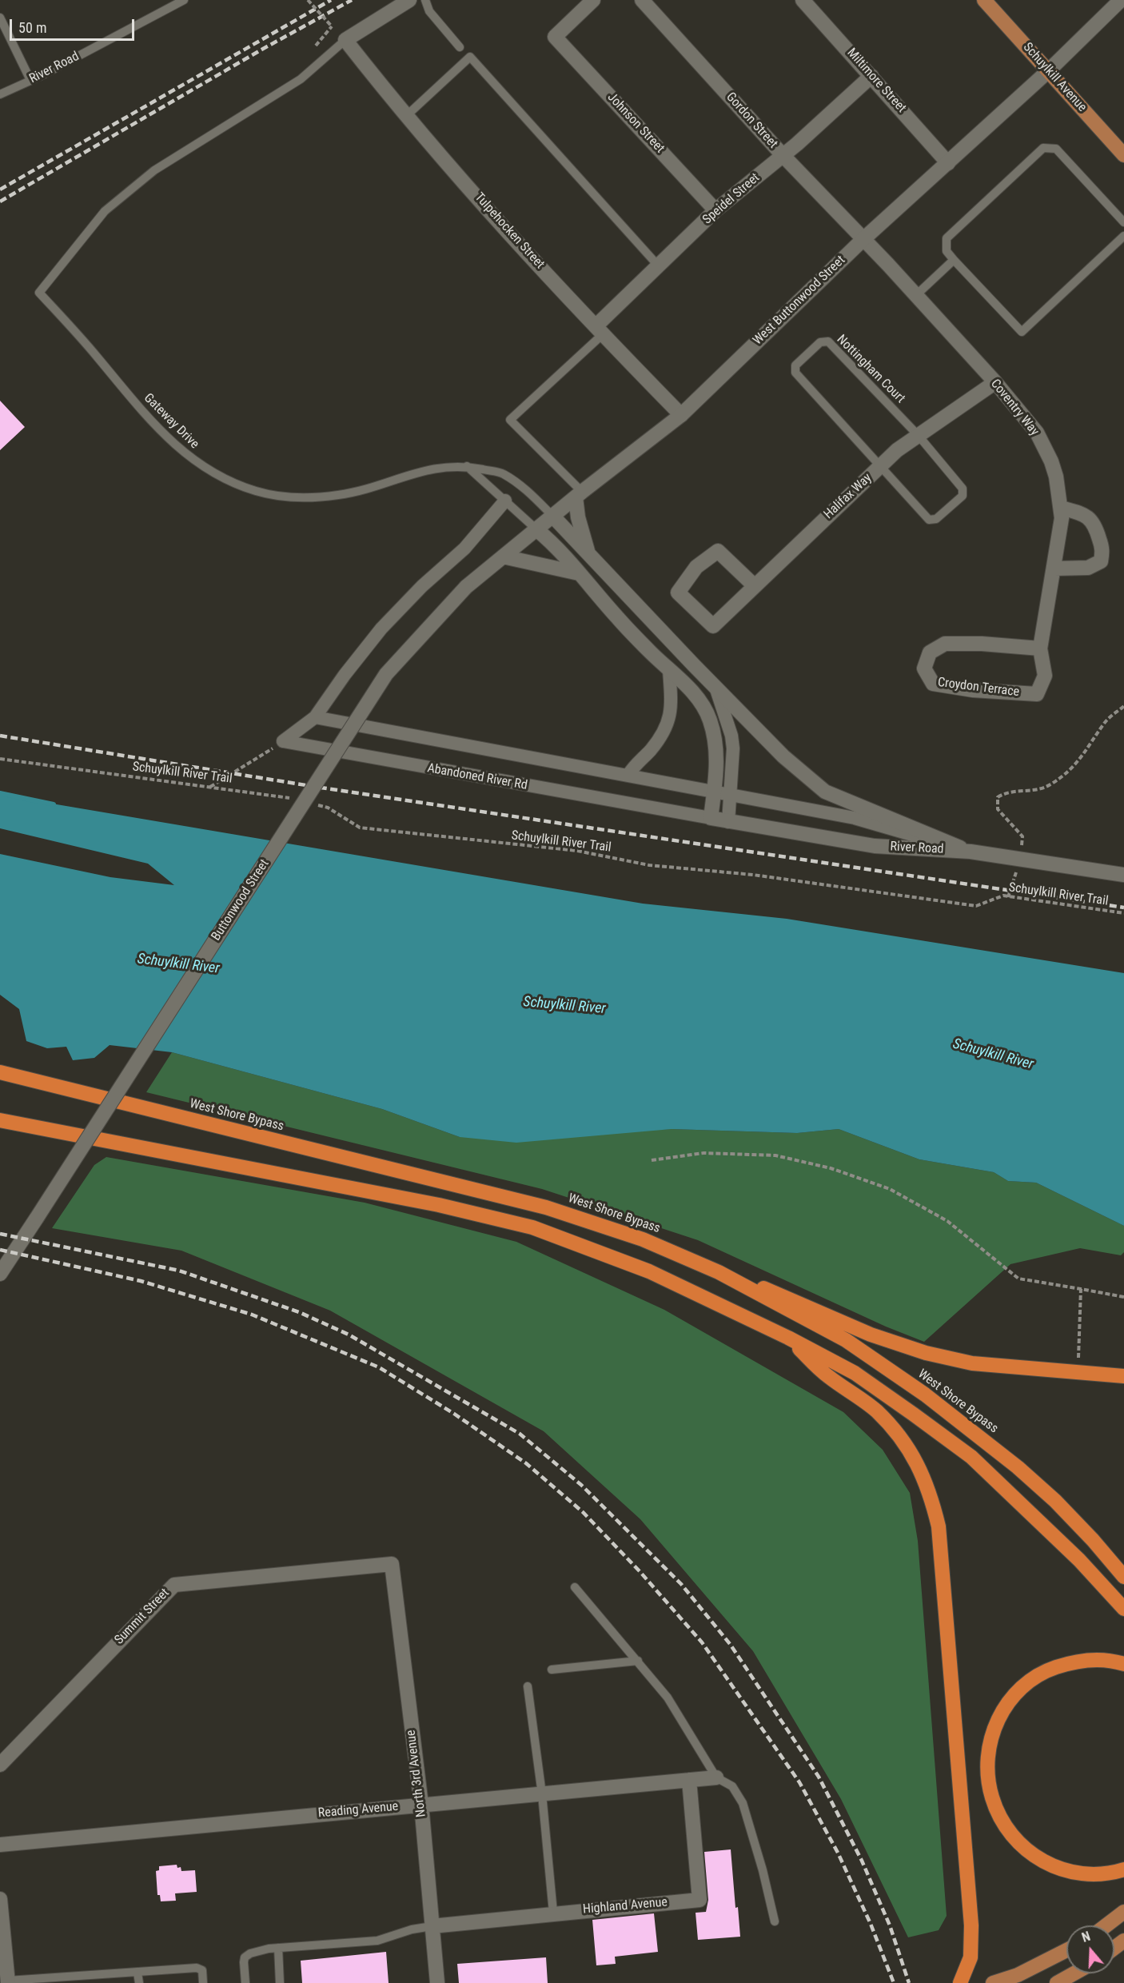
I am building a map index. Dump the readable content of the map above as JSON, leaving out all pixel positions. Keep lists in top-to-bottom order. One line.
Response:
{"streets":{"highway":["West Shore Bypass"],"main road":["Schuylkill Avenue"],"street":["River Road","Miltimore Street","Gordon Street","Johnson Street","Speidel Street","Tulpehocken Street","West Buttonwood Street","Coventry Way","Halifax Way","Croydon Terrace","Abandoned River Rd","Buttonwood Street","Summit Street","North 3rd Avenue","Reading Avenue","Highland Avenue"],"lane":["Nottingham Court","Gateway Drive"],"path":["Schuylkill River Trail"]},"crossings":[["River Road","Abandoned River Rd"],["Schuylkill Avenue","West Buttonwood Street"],["Miltimore Street","Speidel Street"],["Miltimore Street","West Buttonwood Street"],["Gordon Street","Speidel Street"],["Gordon Street","West Buttonwood Street"],["Gordon Street","Coventry Way"],["Johnson Street","Speidel Street"],["Speidel Street","Tulpehocken Street"],["Tulpehocken Street","West Buttonwood Street"],["Tulpehocken Street","Gateway Drive"],["West Buttonwood Street","Coventry Way"],["West Buttonwood Street","Gateway Drive"],["West Buttonwood Street","Buttonwood Street"],["Nottingham Court","Halifax Way"],["Coventry Way","Halifax Way"],["Coventry Way","Croydon Terrace"],["Summit Street","North 3rd Avenue"],["North 3rd Avenue","Reading Avenue"],["North 3rd Avenue","Highland Avenue"],["Reading Avenue","Highland Avenue"]],"water":["Schuylkill River"],"scale_bar":"50 m","north":"top"}
